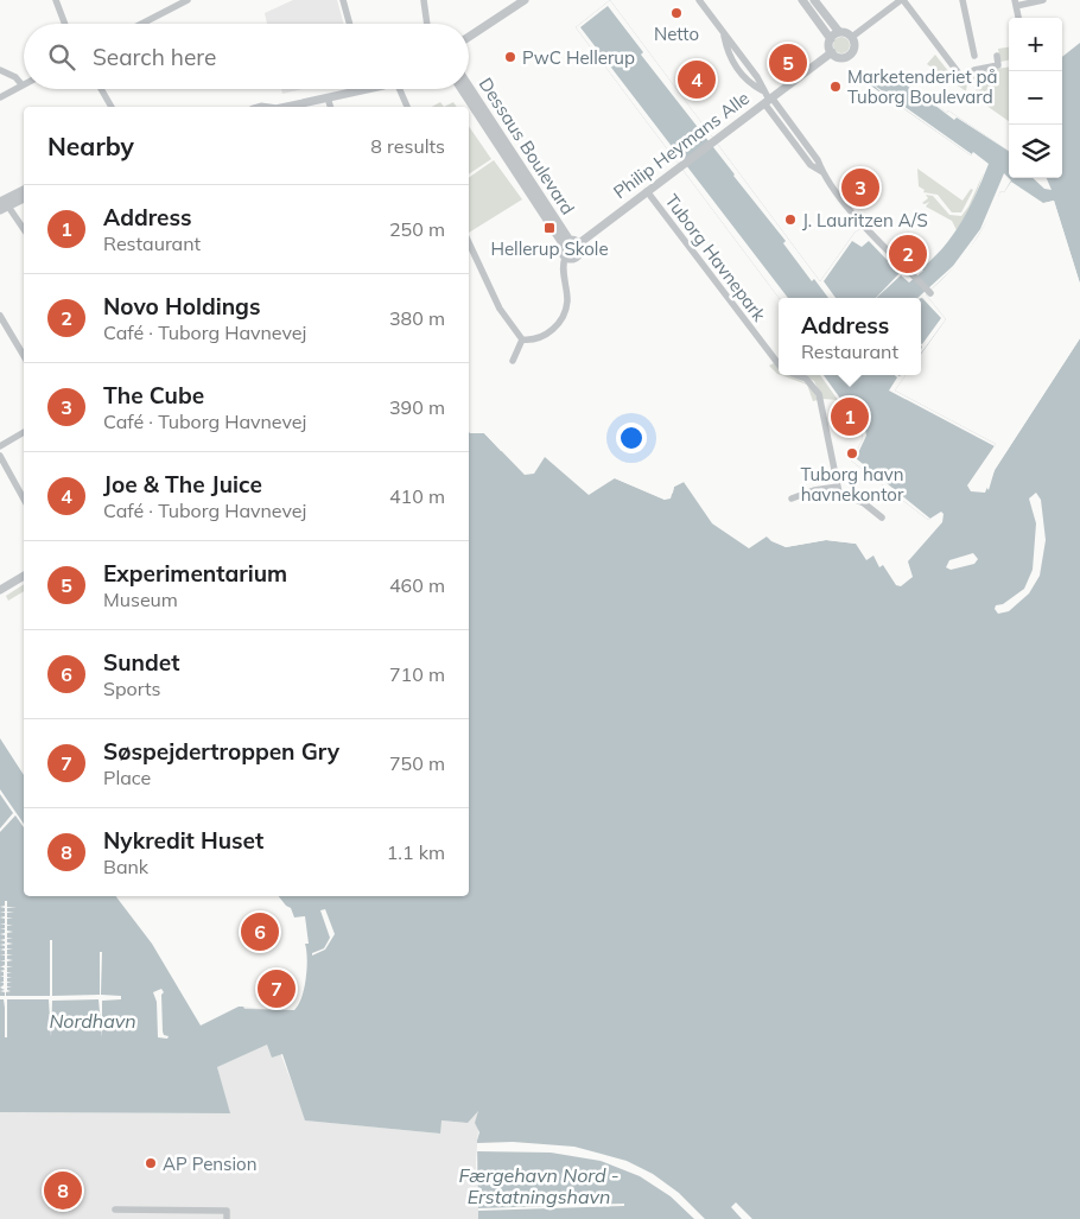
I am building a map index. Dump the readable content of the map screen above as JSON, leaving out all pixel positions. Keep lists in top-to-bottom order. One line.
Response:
{"streets":{"street":["Philip Heymans Alle","Dessaus Boulevard","Tuborg Havnepark"]},"crossings":[["Philip Heymans Alle","Dessaus Boulevard"],["Philip Heymans Alle","Tuborg Havnepark"]],"water":["Nordhavn","Færgehavn Nord - Erstatningshavn"],"places":{"other":["Netto","PwC Hellerup","Marketenderiet på Tuborg Boulevard","J. Lauritzen A/S","Tuborg havn havnekontor","AP Pension"],"transit":["Hellerup Skole"]},"page":{"map_buttons":["+","−"],"search":"Search here","pins":["5","4","3","2","1","6","7","8"],"heading":["Nearby","8 results"],"list":[{"mark":"1","name":"Address","note":"Restaurant","value":"250 m"},{"mark":"2","name":"Novo Holdings","note":"Café · Tuborg Havnevej","value":"380 m"},{"mark":"3","name":"The Cube","note":"Café · Tuborg Havnevej","value":"390 m"},{"mark":"4","name":"Joe & The Juice","note":"Café · Tuborg Havnevej","value":"410 m"},{"mark":"5","name":"Experimentarium","note":"Museum","value":"460 m"},{"mark":"6","name":"Sundet","note":"Sports","value":"710 m"},{"mark":"7","name":"Søspejdertroppen Gry","note":"Place","value":"750 m"},{"mark":"8","name":"Nykredit Huset","note":"Bank","value":"1.1 km"}],"popup":["Address","Restaurant"]}}
